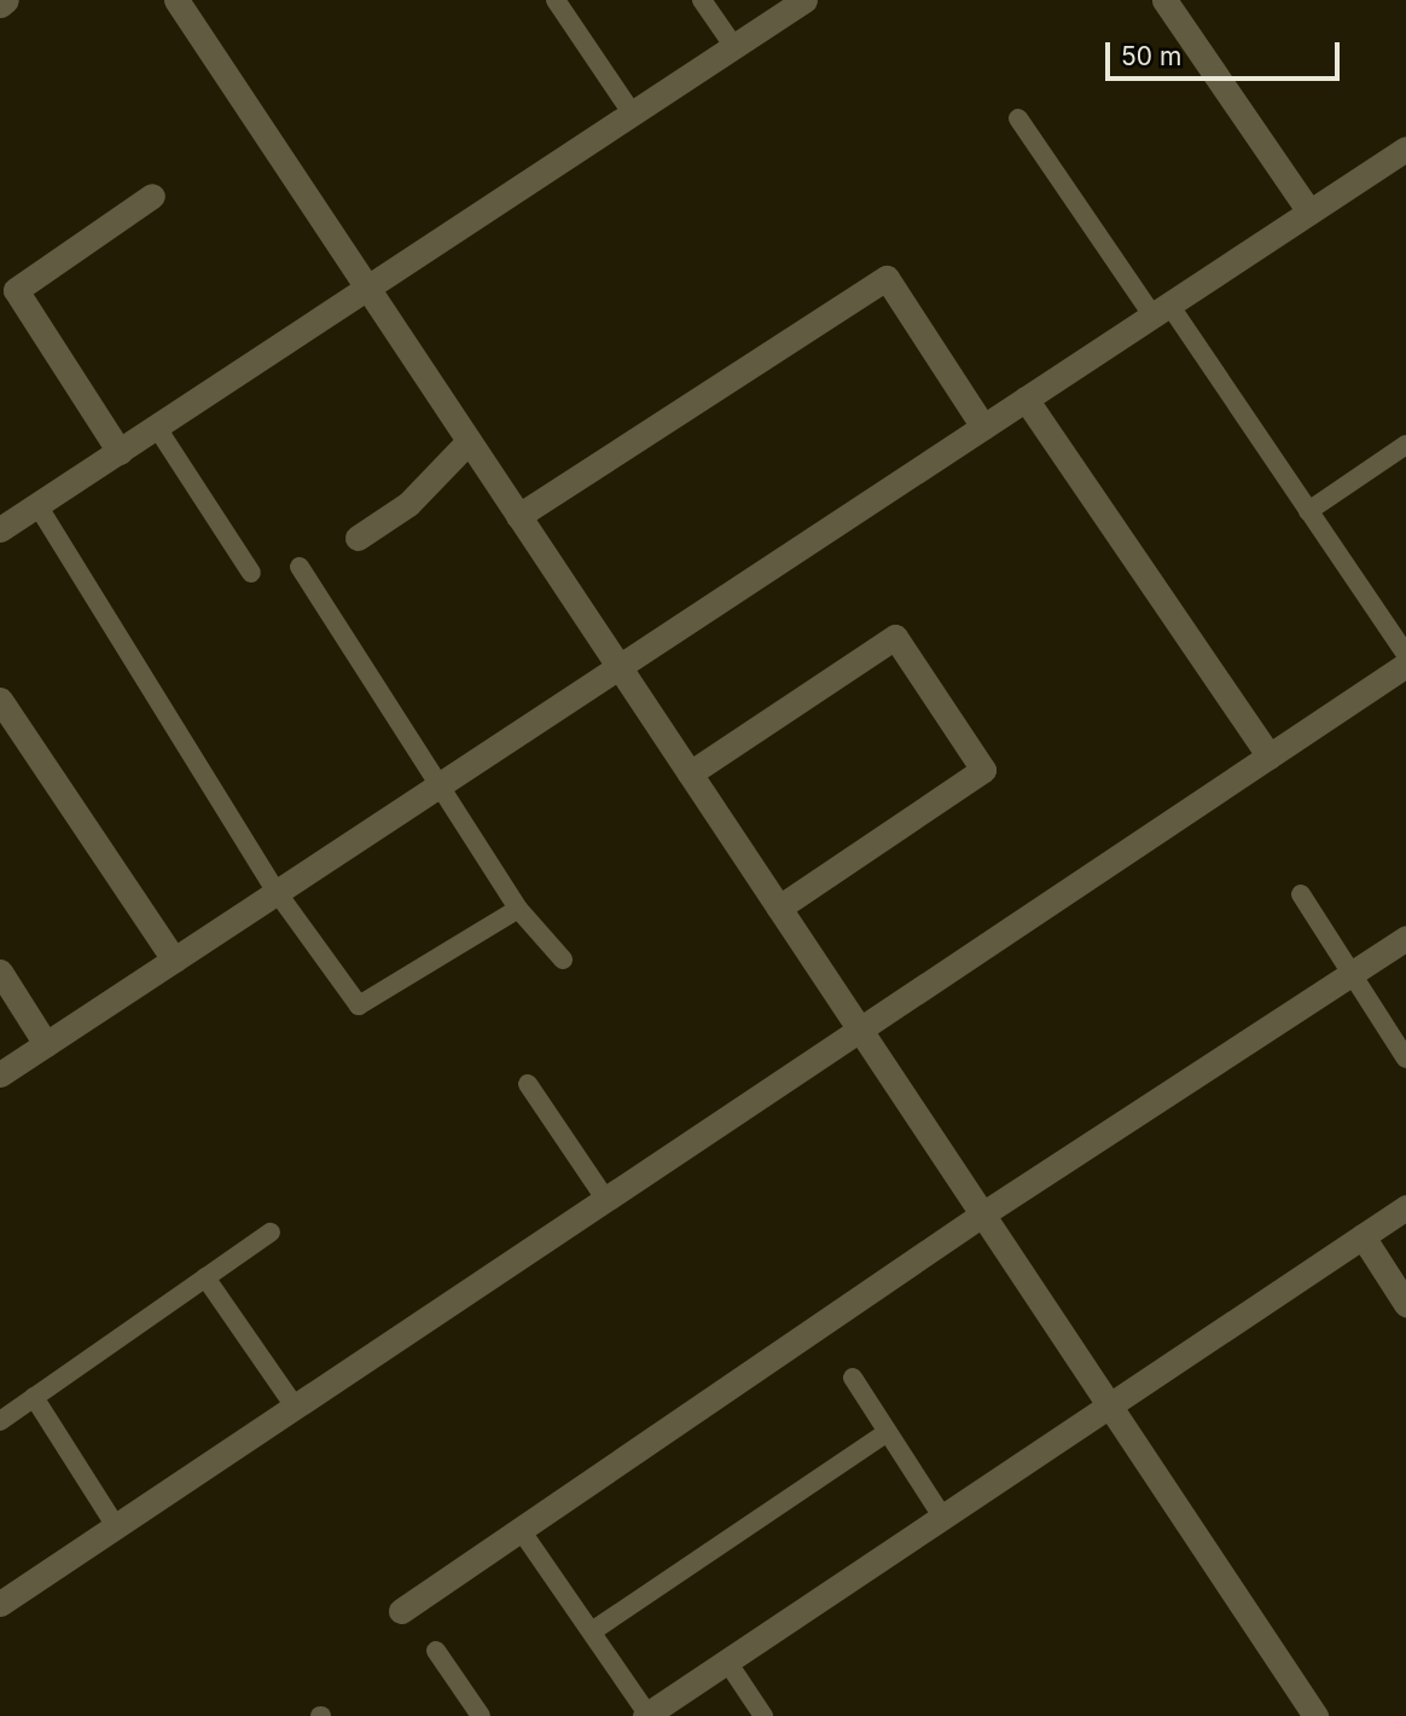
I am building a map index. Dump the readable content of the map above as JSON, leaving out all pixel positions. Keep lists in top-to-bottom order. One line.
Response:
{"scale_bar":"50 m"}
